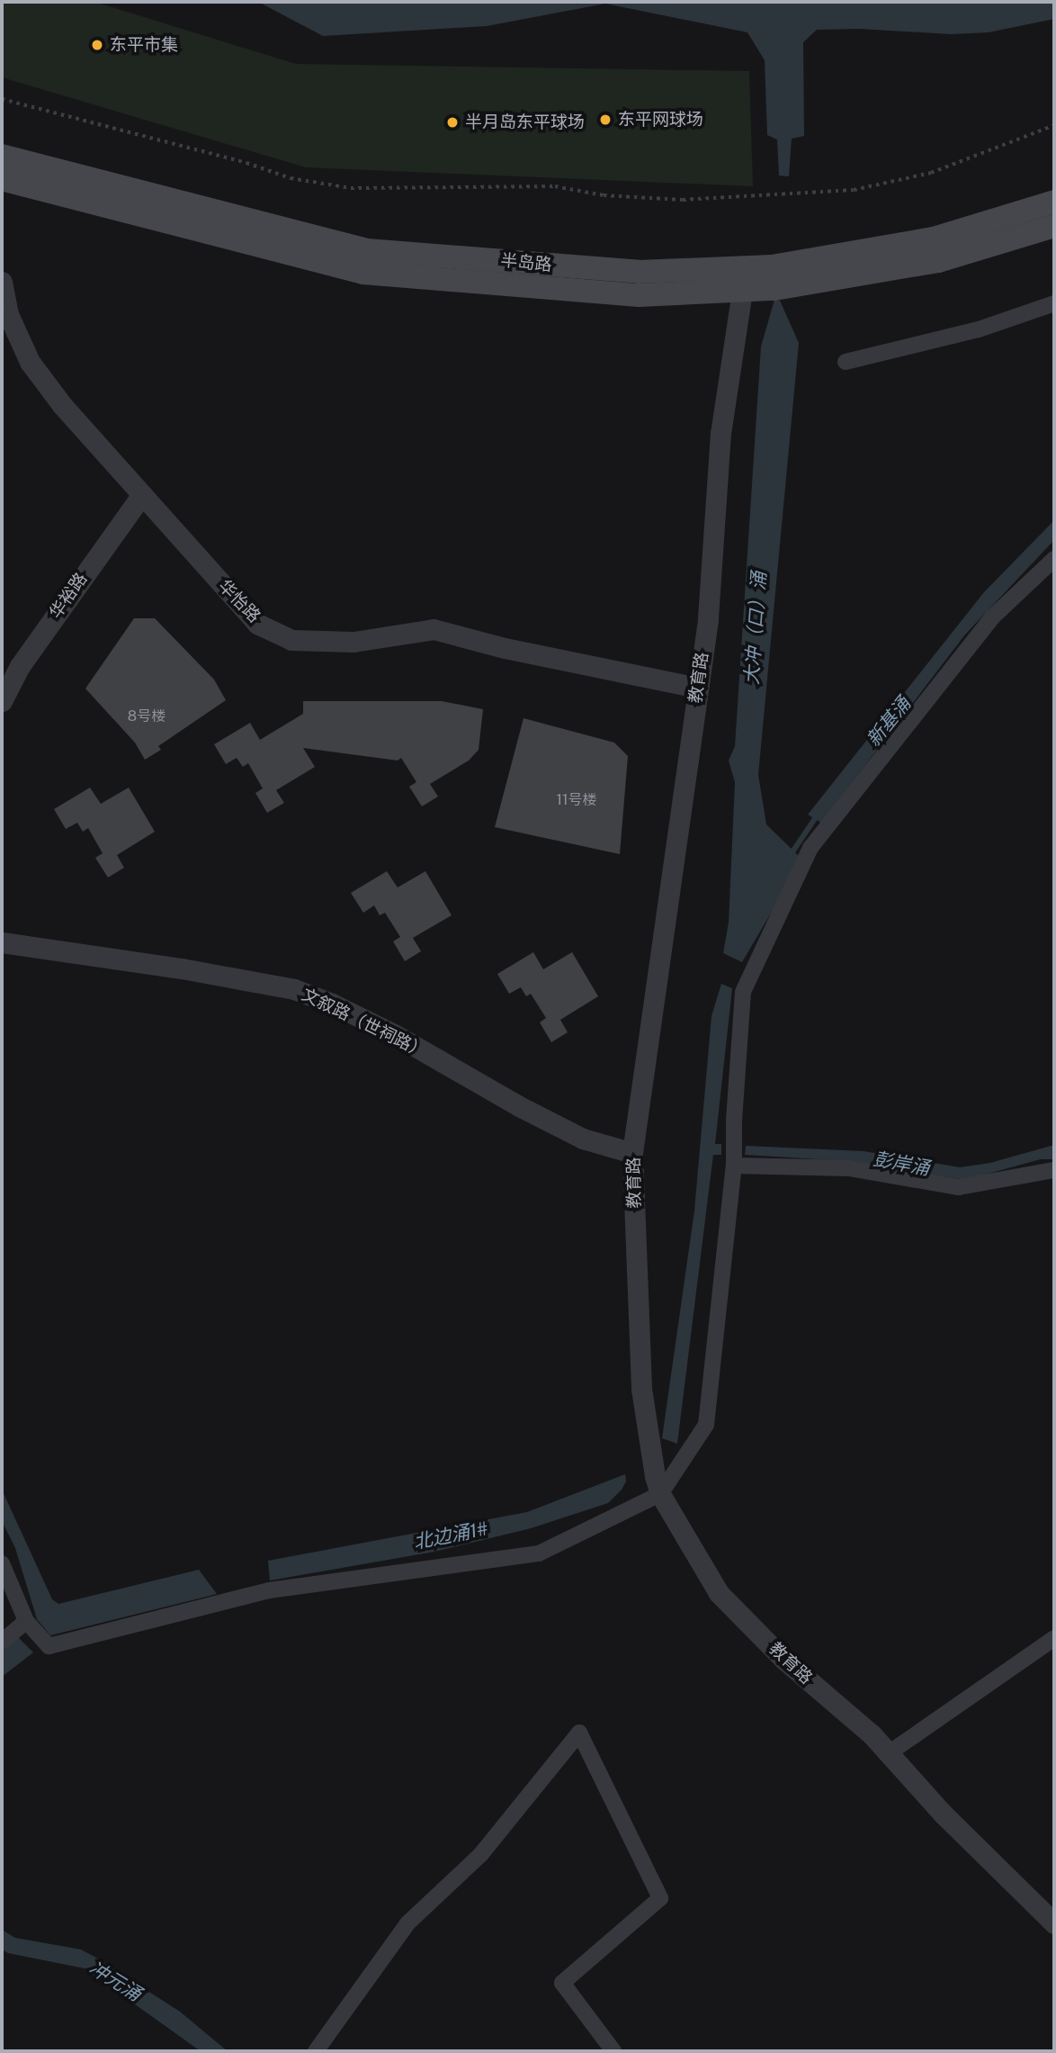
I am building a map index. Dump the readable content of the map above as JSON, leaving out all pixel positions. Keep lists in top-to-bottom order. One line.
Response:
{"streets":{"main road":["半岛路"],"street":["华裕路","华怡路","教育路","文叙路（世祠路）"]},"crossings":[["半岛路","教育路"],["华裕路","华怡路"],["华怡路","教育路"],["教育路","文叙路（世祠路）"]],"water":["大冲（口）涌","新基涌","彭岸涌","北边涌1#","冲元涌"],"places":["东平市集","东平网球场","半月岛东平球场"],"house_numbers":["8号楼","11号楼"]}
